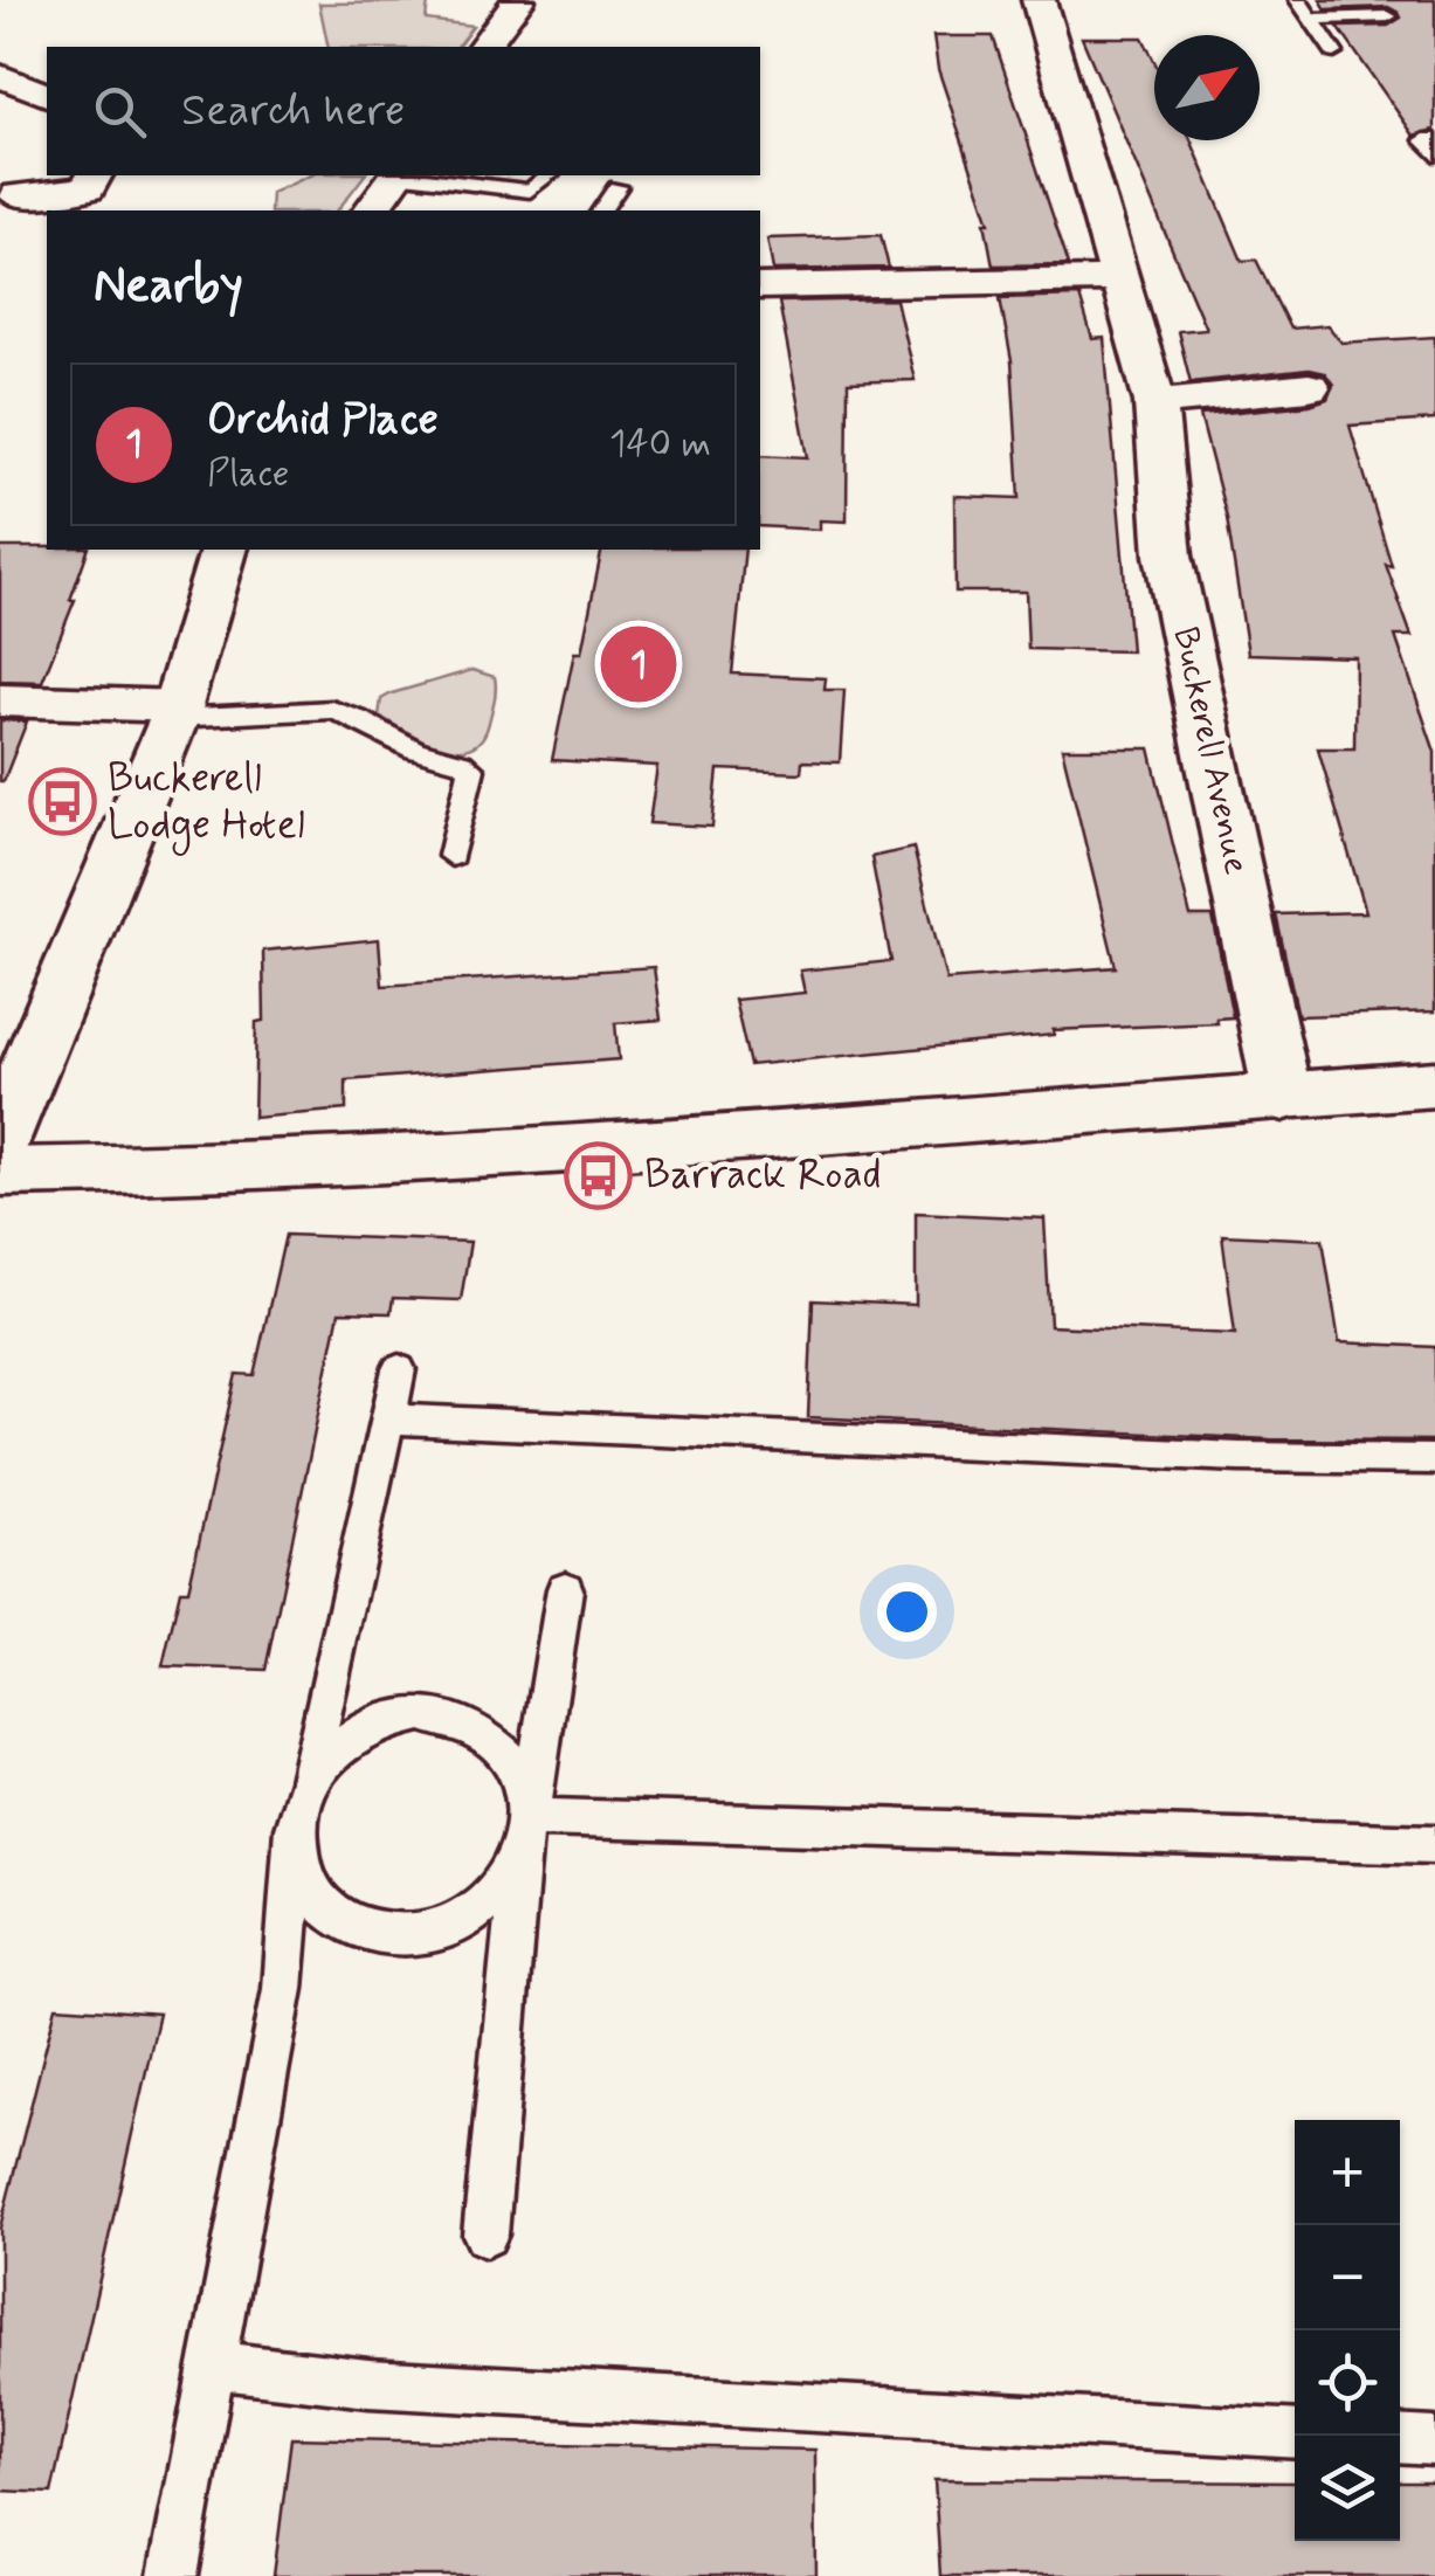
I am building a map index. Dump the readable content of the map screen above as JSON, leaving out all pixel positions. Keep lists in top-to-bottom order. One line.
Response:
{"streets":{"street":["Buckerell Avenue"]},"places":{"bus stop":["Buckerell Lodge Hotel","Barrack Road"]},"north":"top right","page":{"search":"Search here","heading":"Nearby","list":[{"mark":"1","name":"Orchid Place","note":"Place","value":"140 m"}],"pins":"1","map_buttons":["+","−"]}}
